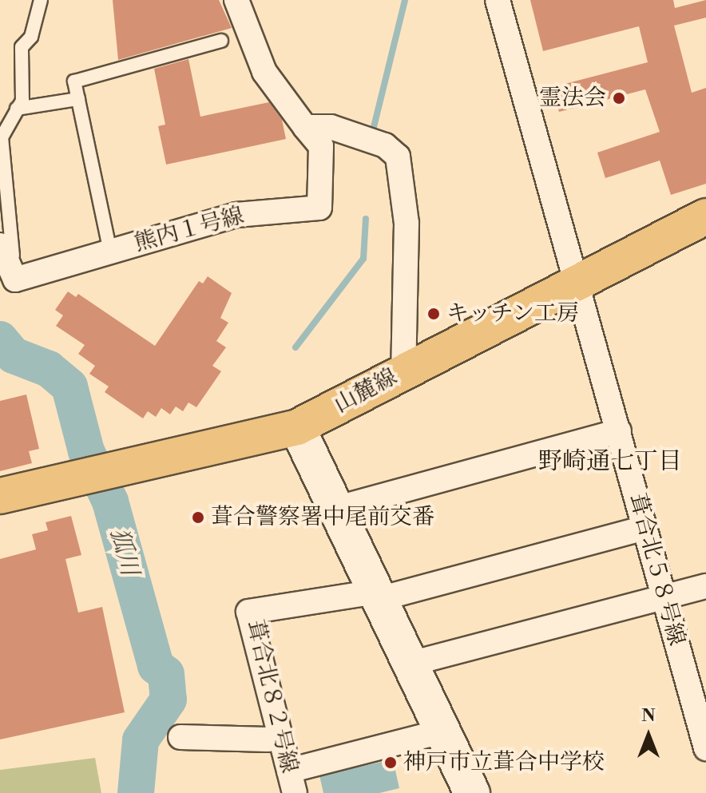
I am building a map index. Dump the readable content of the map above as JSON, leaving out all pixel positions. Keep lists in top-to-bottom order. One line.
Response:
{"streets":{"main road":["山麓線"],"street":["熊内１号線","葺合北５８号線","葺合北８２号線"]},"crossings":[["山麓線","葺合北５８号線"]],"districts":["野崎通七丁目"],"water":["狐川"],"places":["霊法会","キッチン工房","葺合警察署中尾前交番","神戸市立葺合中学校"],"north":"top"}
